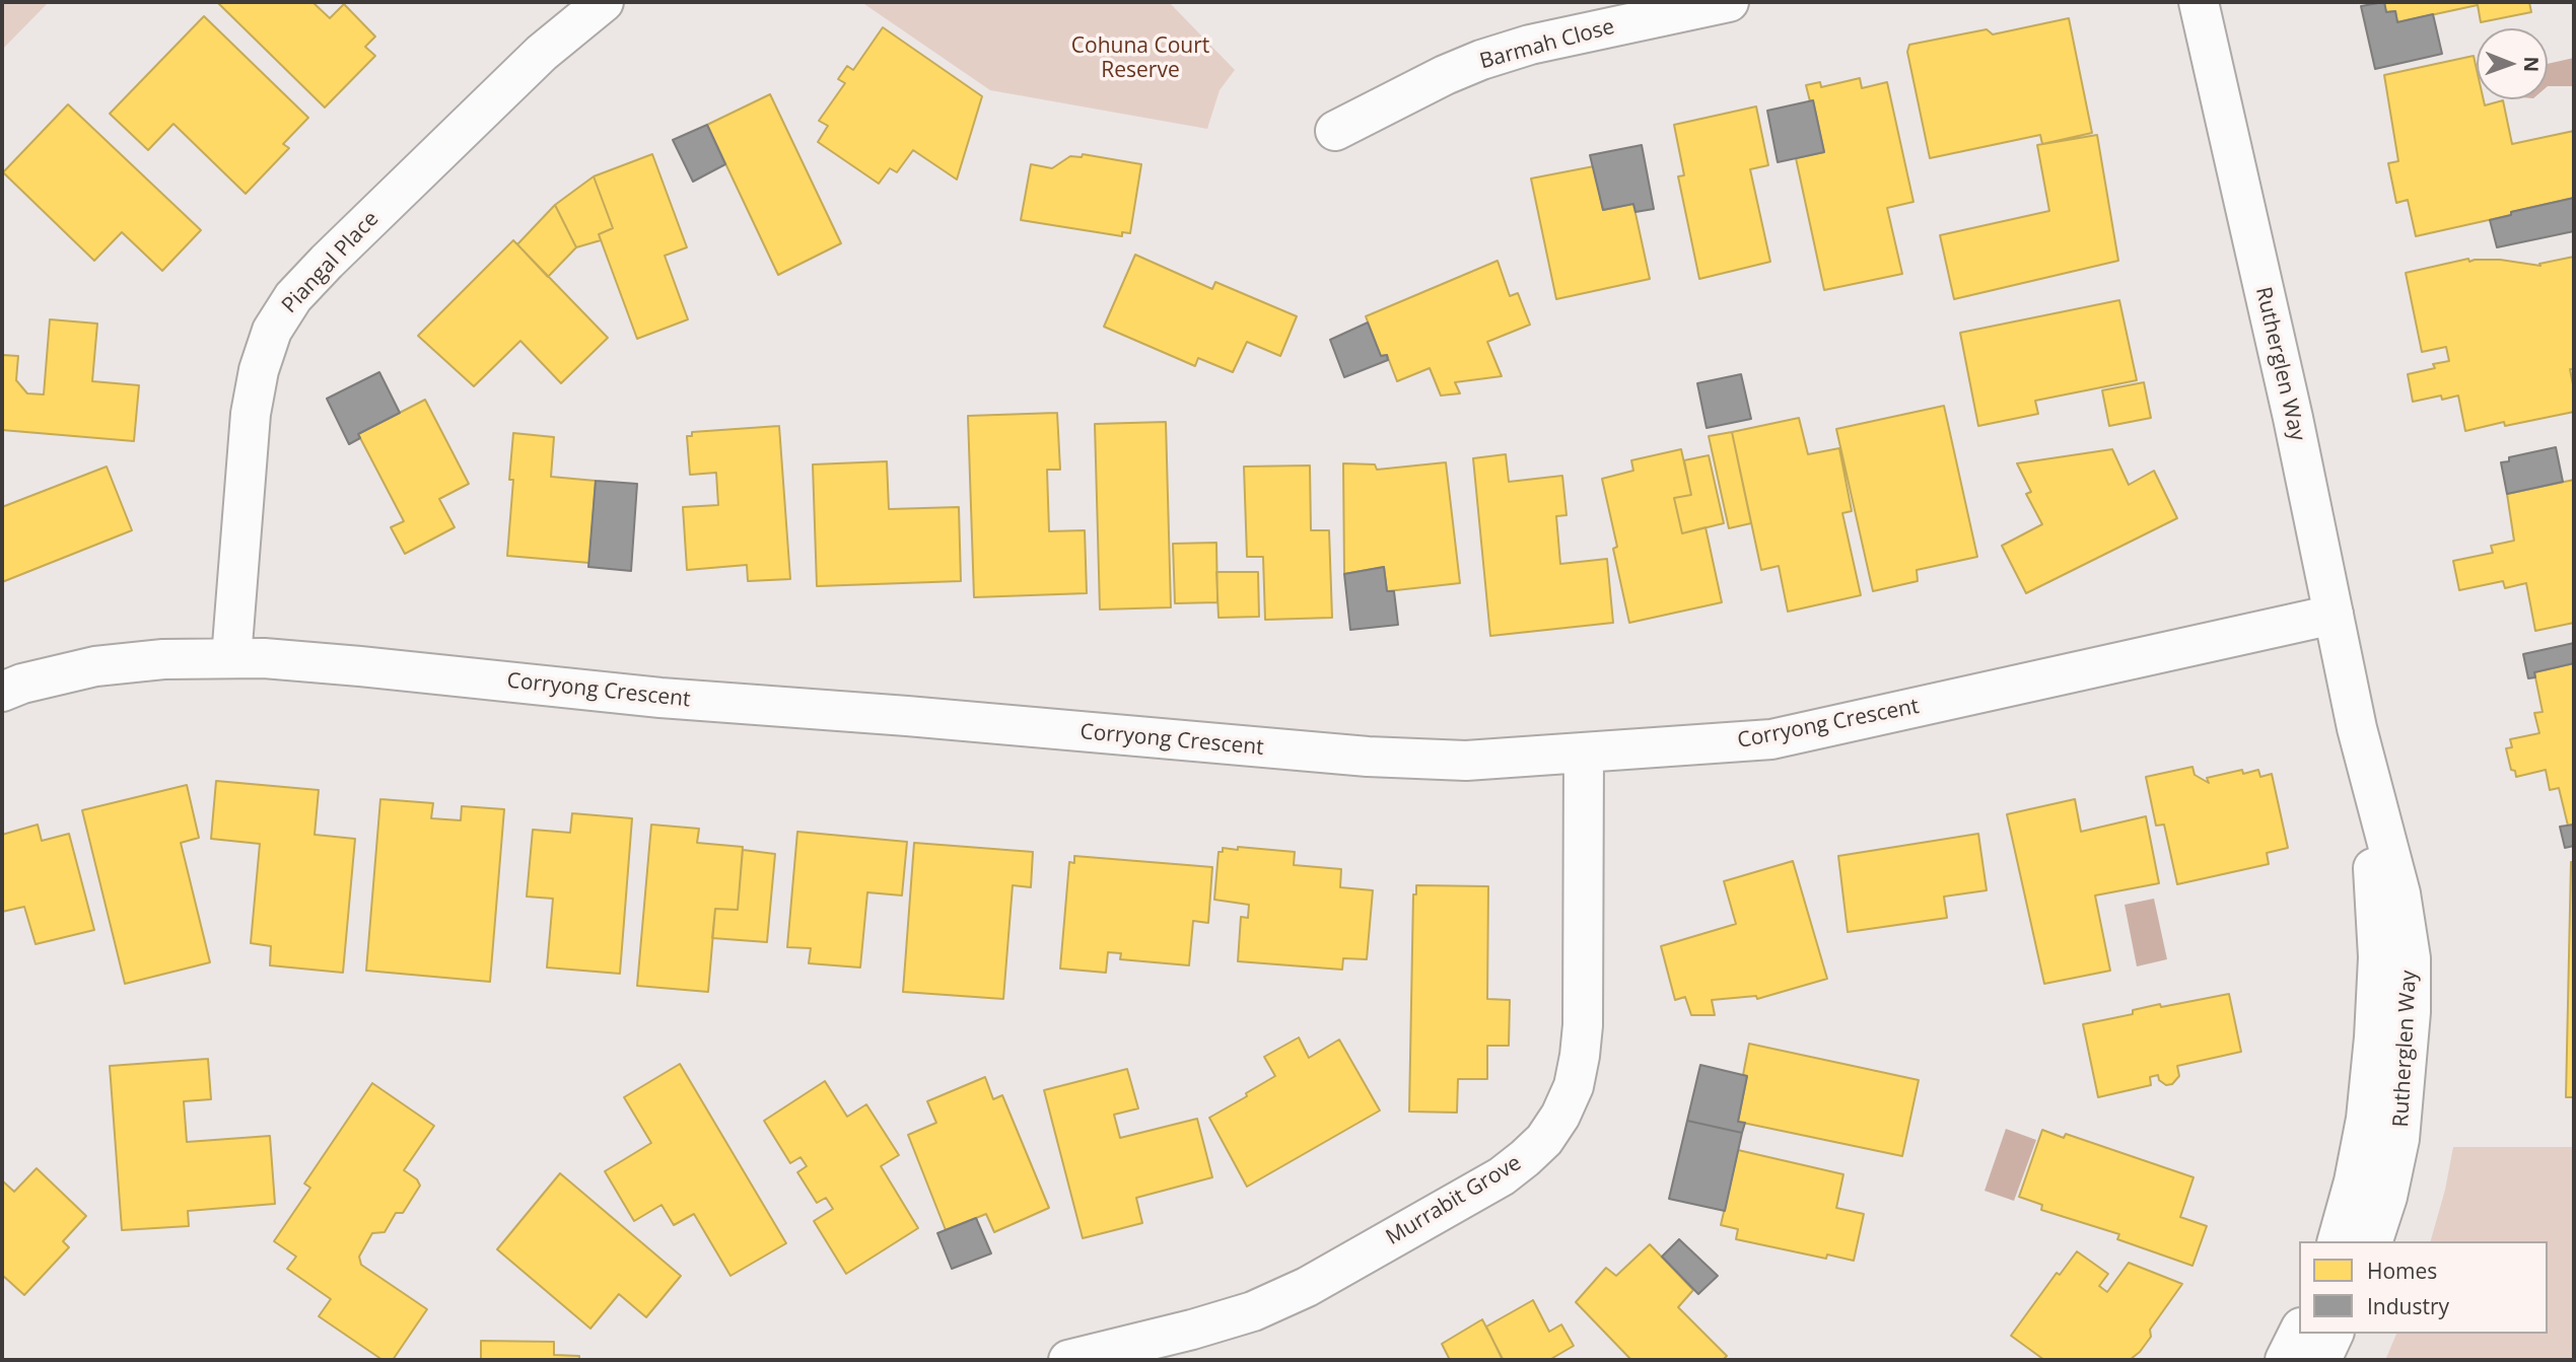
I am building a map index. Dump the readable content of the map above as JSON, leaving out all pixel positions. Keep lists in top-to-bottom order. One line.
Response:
{"streets":{"street":["Barmah Close","Piangal Place","Rutherglen Way","Corryong Crescent","Murrabit Grove"]},"crossings":[["Piangal Place","Corryong Crescent"],["Rutherglen Way","Corryong Crescent"],["Corryong Crescent","Murrabit Grove"]],"parks":["Cohuna Court Reserve"],"legend":["Homes","Industry"],"north":"right"}
